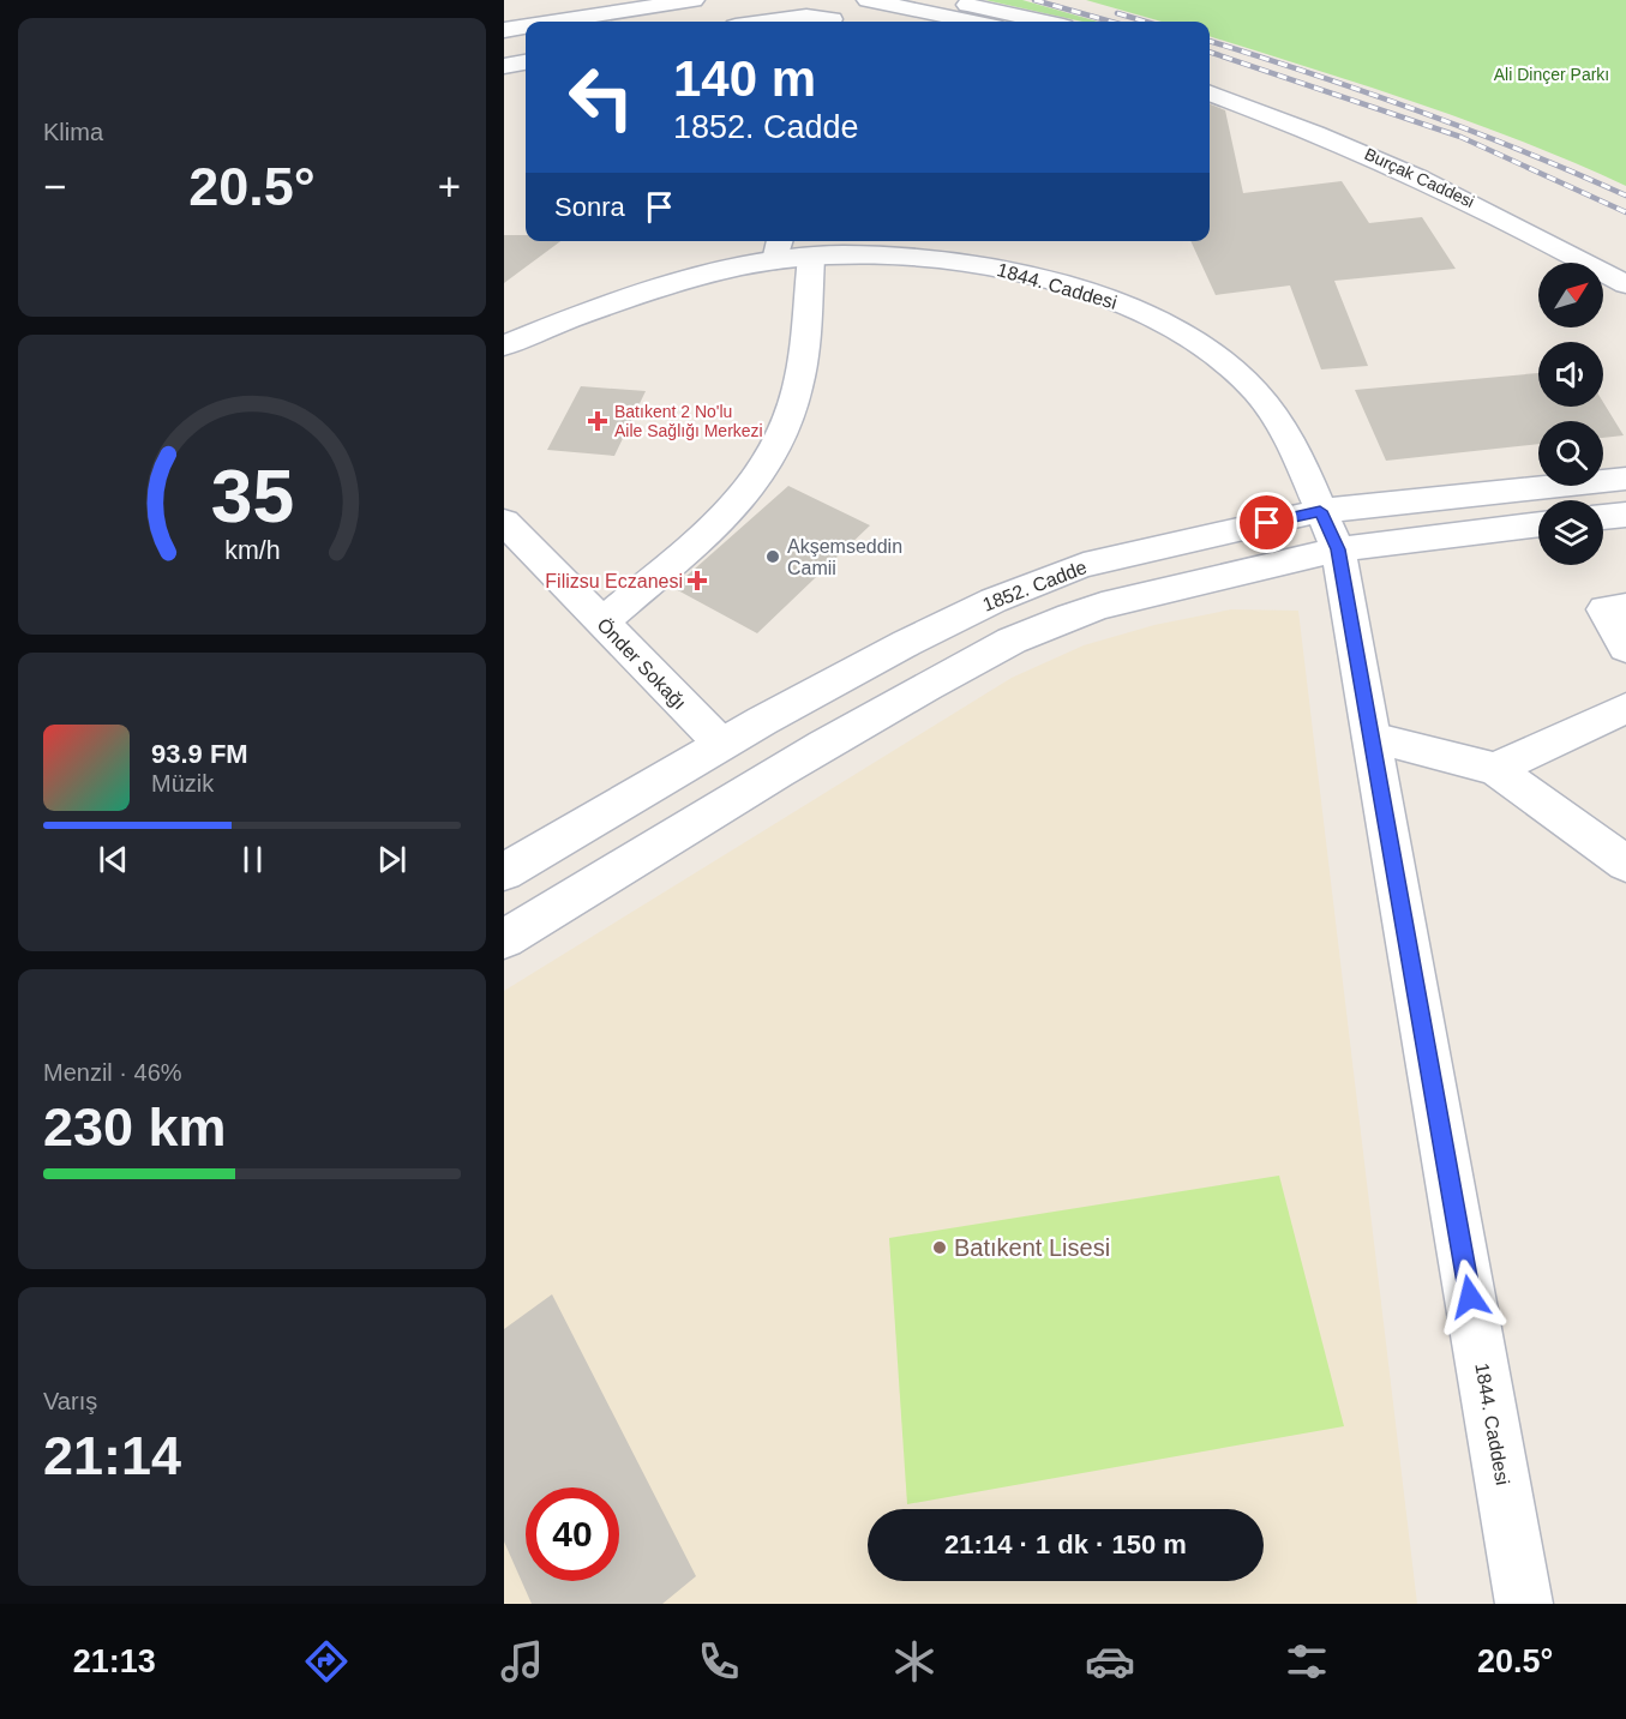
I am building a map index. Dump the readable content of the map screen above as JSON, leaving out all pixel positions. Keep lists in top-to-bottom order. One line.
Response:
{"streets":{"street":["Burçak Caddesi","1844. Caddesi","1852. Cadde","Önder Sokağı"]},"crossings":[["1844. Caddesi","1852. Cadde"],["1852. Cadde","Önder Sokağı"]],"parks":["Ali Dinçer Parkı"],"places":{"health":["Batıkent 2 No'lu Aile Sağlığı Merkezi","Filizsu Eczanesi"],"other":["Akşemseddin Camii","Batıkent Lisesi"]},"north":"top right","page":{"tile":["Klima",["Menzil · 46%","230 km"],["Varış","21:14"]],"turn":["140 m","1852. Cadde"],"heat":["−","20.5°","+"],"then":"Sonra","song":["93.9 FM","Müzik"],"limit":"40","trip":"21:14 · 1 dk · 150 m","tabs":["21:13","20.5°"],"gauge":["35","km/h"]}}
